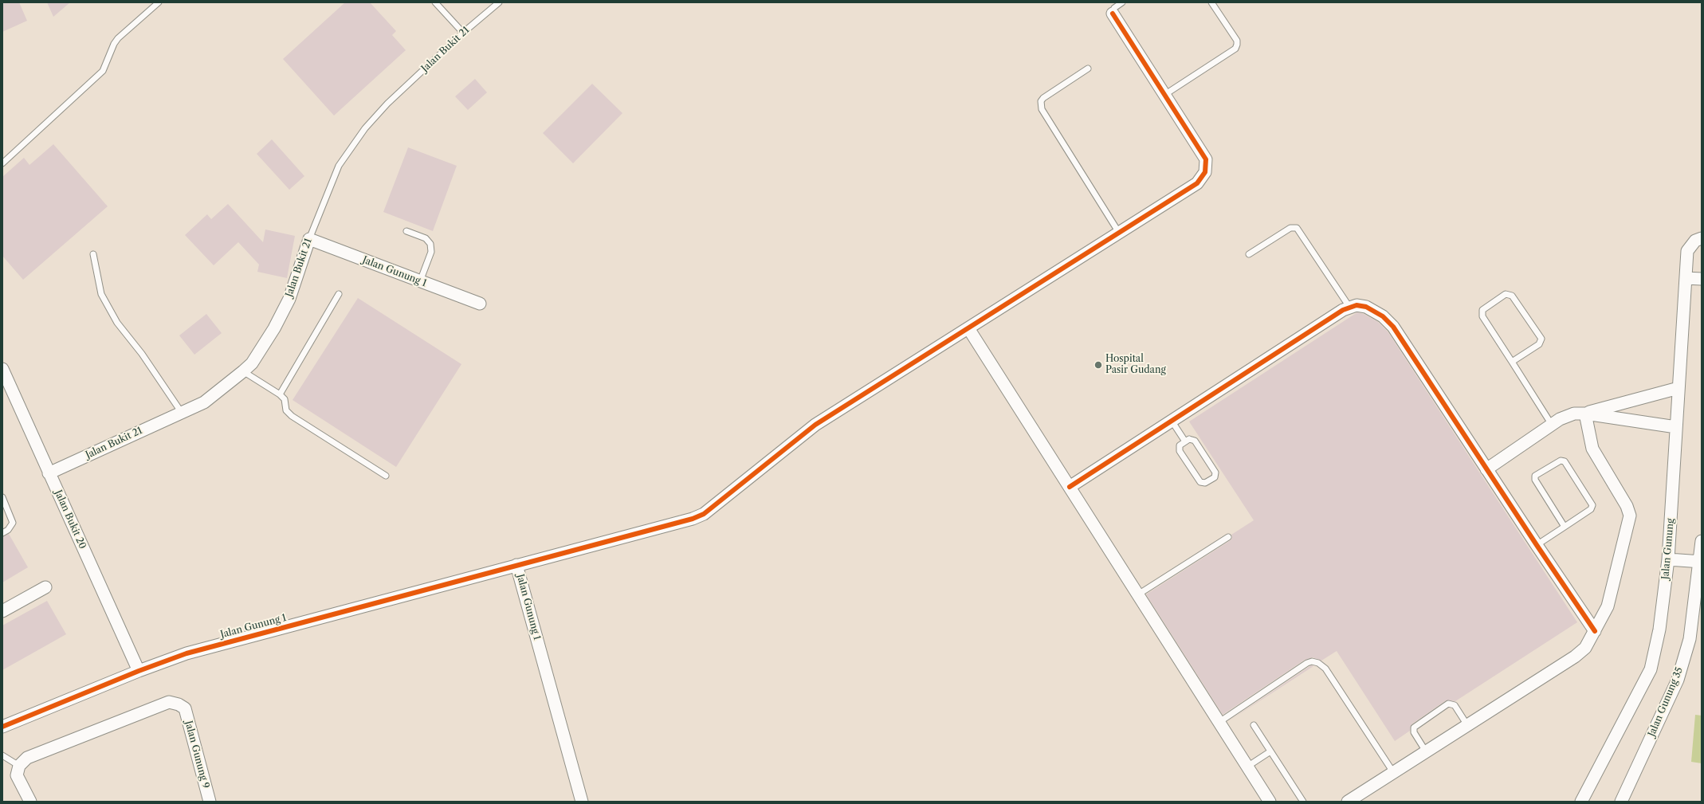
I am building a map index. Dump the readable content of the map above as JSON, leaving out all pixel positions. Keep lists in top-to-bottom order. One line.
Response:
{"streets":{"street":["Jalan Bukit 21","Jalan Gunung 1","Jalan Bukit 20","Jalan Gunung","Jalan Gunung 35","Jalan Gunung 9"]},"crossings":[["Jalan Bukit 21","Jalan Gunung 1"],["Jalan Bukit 21","Jalan Bukit 20"],["Jalan Gunung 1","Jalan Bukit 20"]],"places":["Hospital Pasir Gudang"]}
